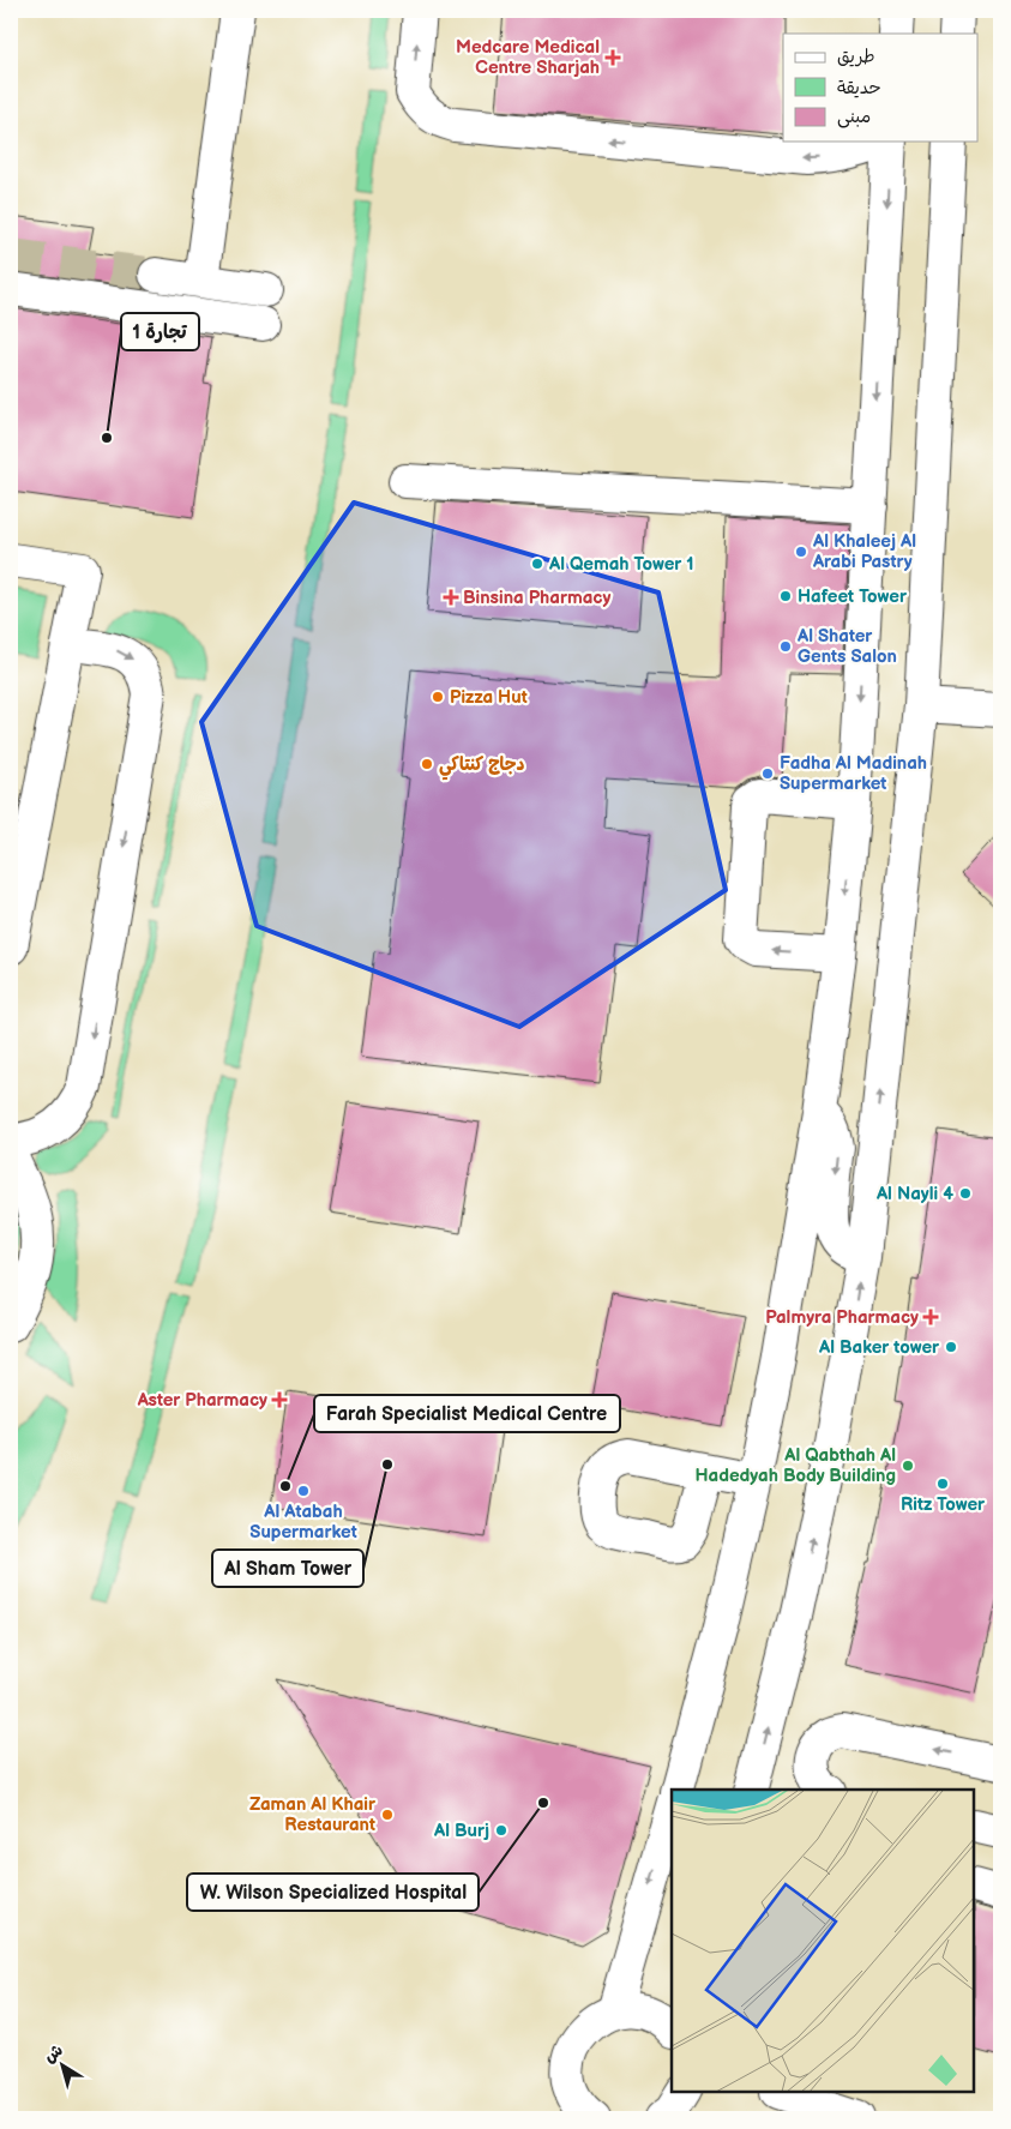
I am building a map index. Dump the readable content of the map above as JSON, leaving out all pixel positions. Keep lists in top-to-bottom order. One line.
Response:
{"places":{"health":["Medcare Medical Centre Sharjah","Binsina Pharmacy","Palmyra Pharmacy","Aster Pharmacy"],"other":["تجارة 1","Al Khaleej Al Arabi Pastry","Al Qemah Tower 1","Hafeet Tower","Al Shater Gents Salon","Pizza Hut","دجاج كنتاكي","Fadha Al Madinah Supermarket","Al Nayli 4","Al Baker tower","Al Sham Tower","Al Qabthah Al Hadedyah Body Building","Ritz Tower","Farah Specialist Medical Centre","Al Atabah Supermarket","W. Wilson Specialized Hospital","Zaman Al Khair Restaurant","Al Burj"]},"legend":["طريق","حديقة","مبنى"],"north":"top left"}
